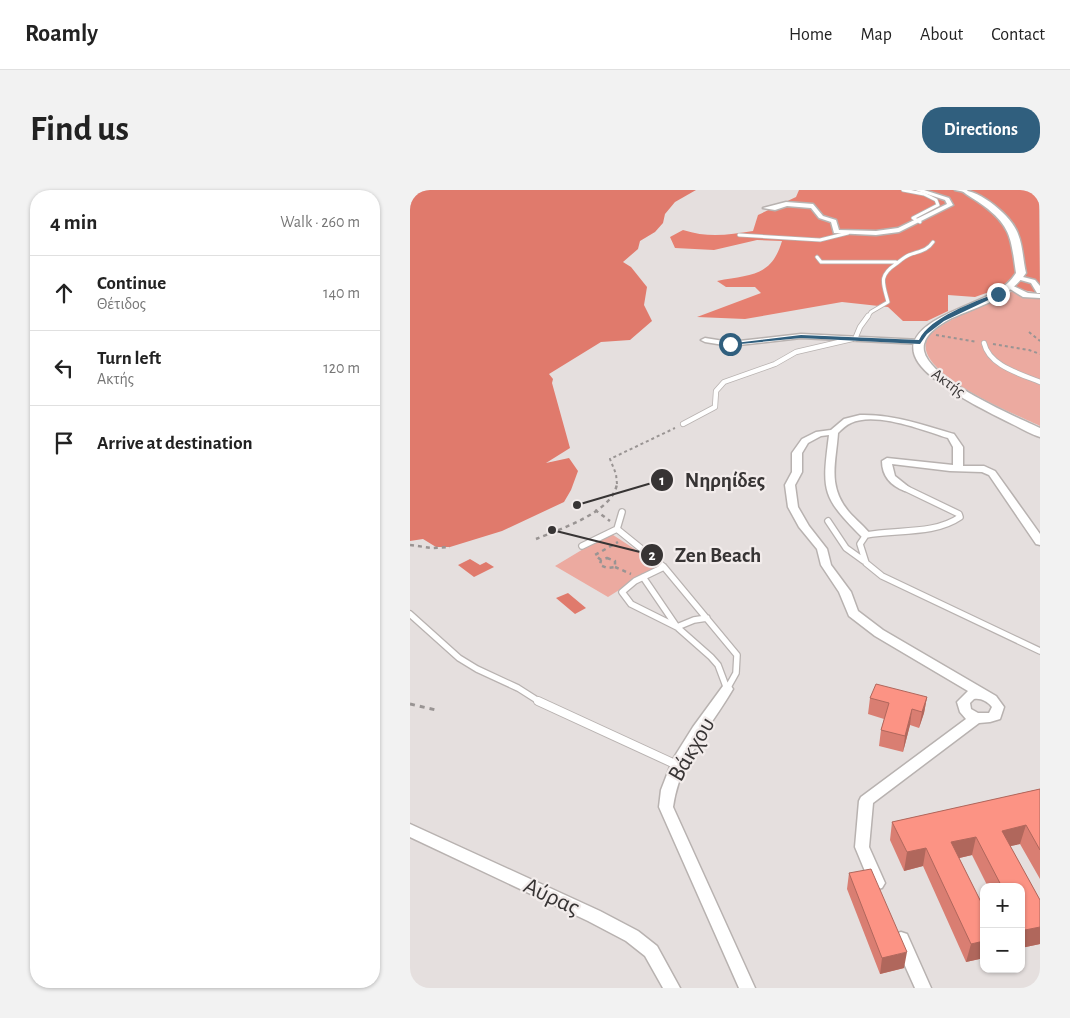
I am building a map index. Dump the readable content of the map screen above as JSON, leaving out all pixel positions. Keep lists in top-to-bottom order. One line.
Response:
{"streets":{"street":["Ακτής","Βάκχου","Αύρας"]},"places":["Νηρηίδες","Zen Beach"],"page":{"header":"Roamly","nav":["Home","Map","About","Contact"],"buttons":"Directions","title":"Find us","heading":["4 min","Walk · 260 m"],"list":[["Continue","Θέτιδος","140 m"],["Turn left","Ακτής","120 m"],"Arrive at destination"],"map_buttons":["+","−"]}}
